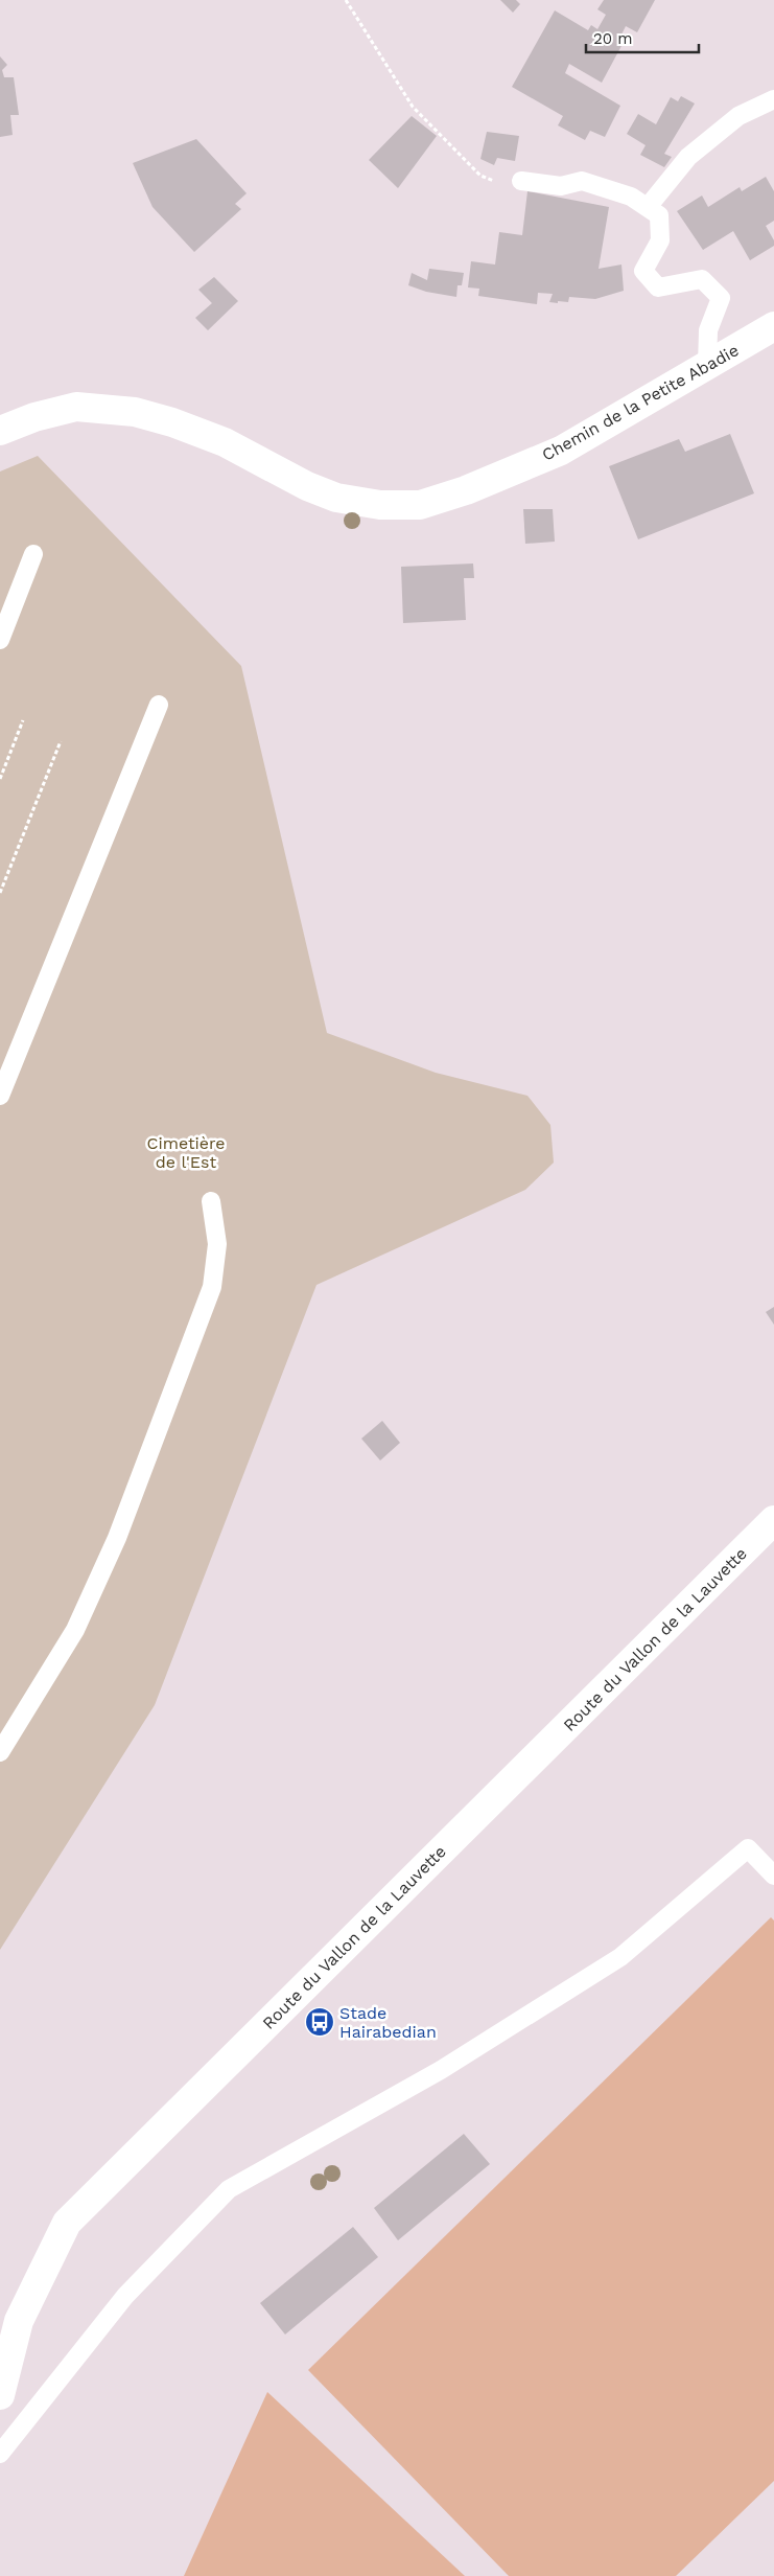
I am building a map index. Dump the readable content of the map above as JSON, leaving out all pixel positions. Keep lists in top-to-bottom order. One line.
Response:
{"streets":{"street":["Chemin de la Petite Abadie","Route du Vallon de la Lauvette"]},"parks":["Cimetière de l'Est"],"places":{"bus stop":["Stade Hairabedian"]},"scale_bar":"20 m"}
